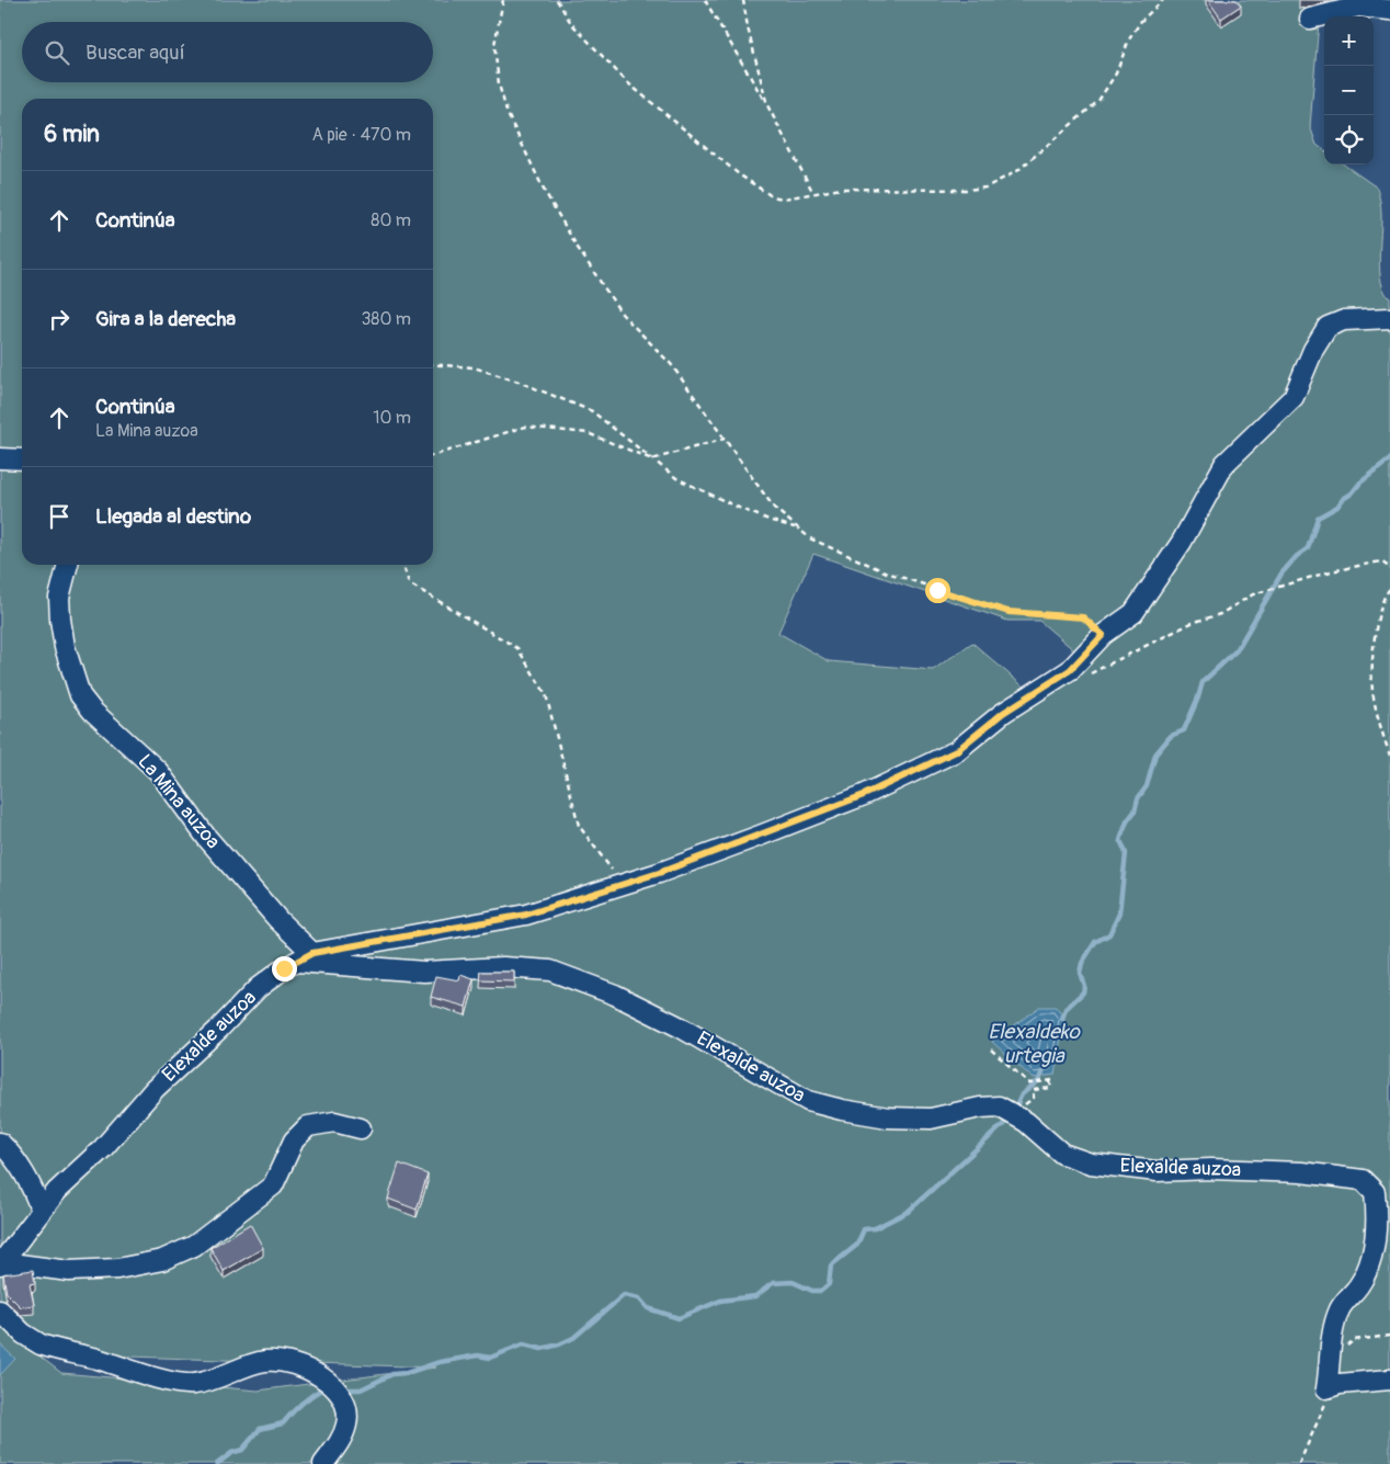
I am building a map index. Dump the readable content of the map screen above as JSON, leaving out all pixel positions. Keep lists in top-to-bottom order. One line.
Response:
{"streets":{"street":["La Mina auzoa","Elexalde auzoa"]},"crossings":[["La Mina auzoa","Elexalde auzoa"]],"water":["Elexaldeko urtegia"],"page":{"map_buttons":["+","−"],"search":"Buscar aquí","heading":["6 min","A pie · 470 m"],"list":[["Continúa","80 m"],["Gira a la derecha","380 m"],["Continúa","La Mina auzoa","10 m"],"Llegada al destino"]}}
